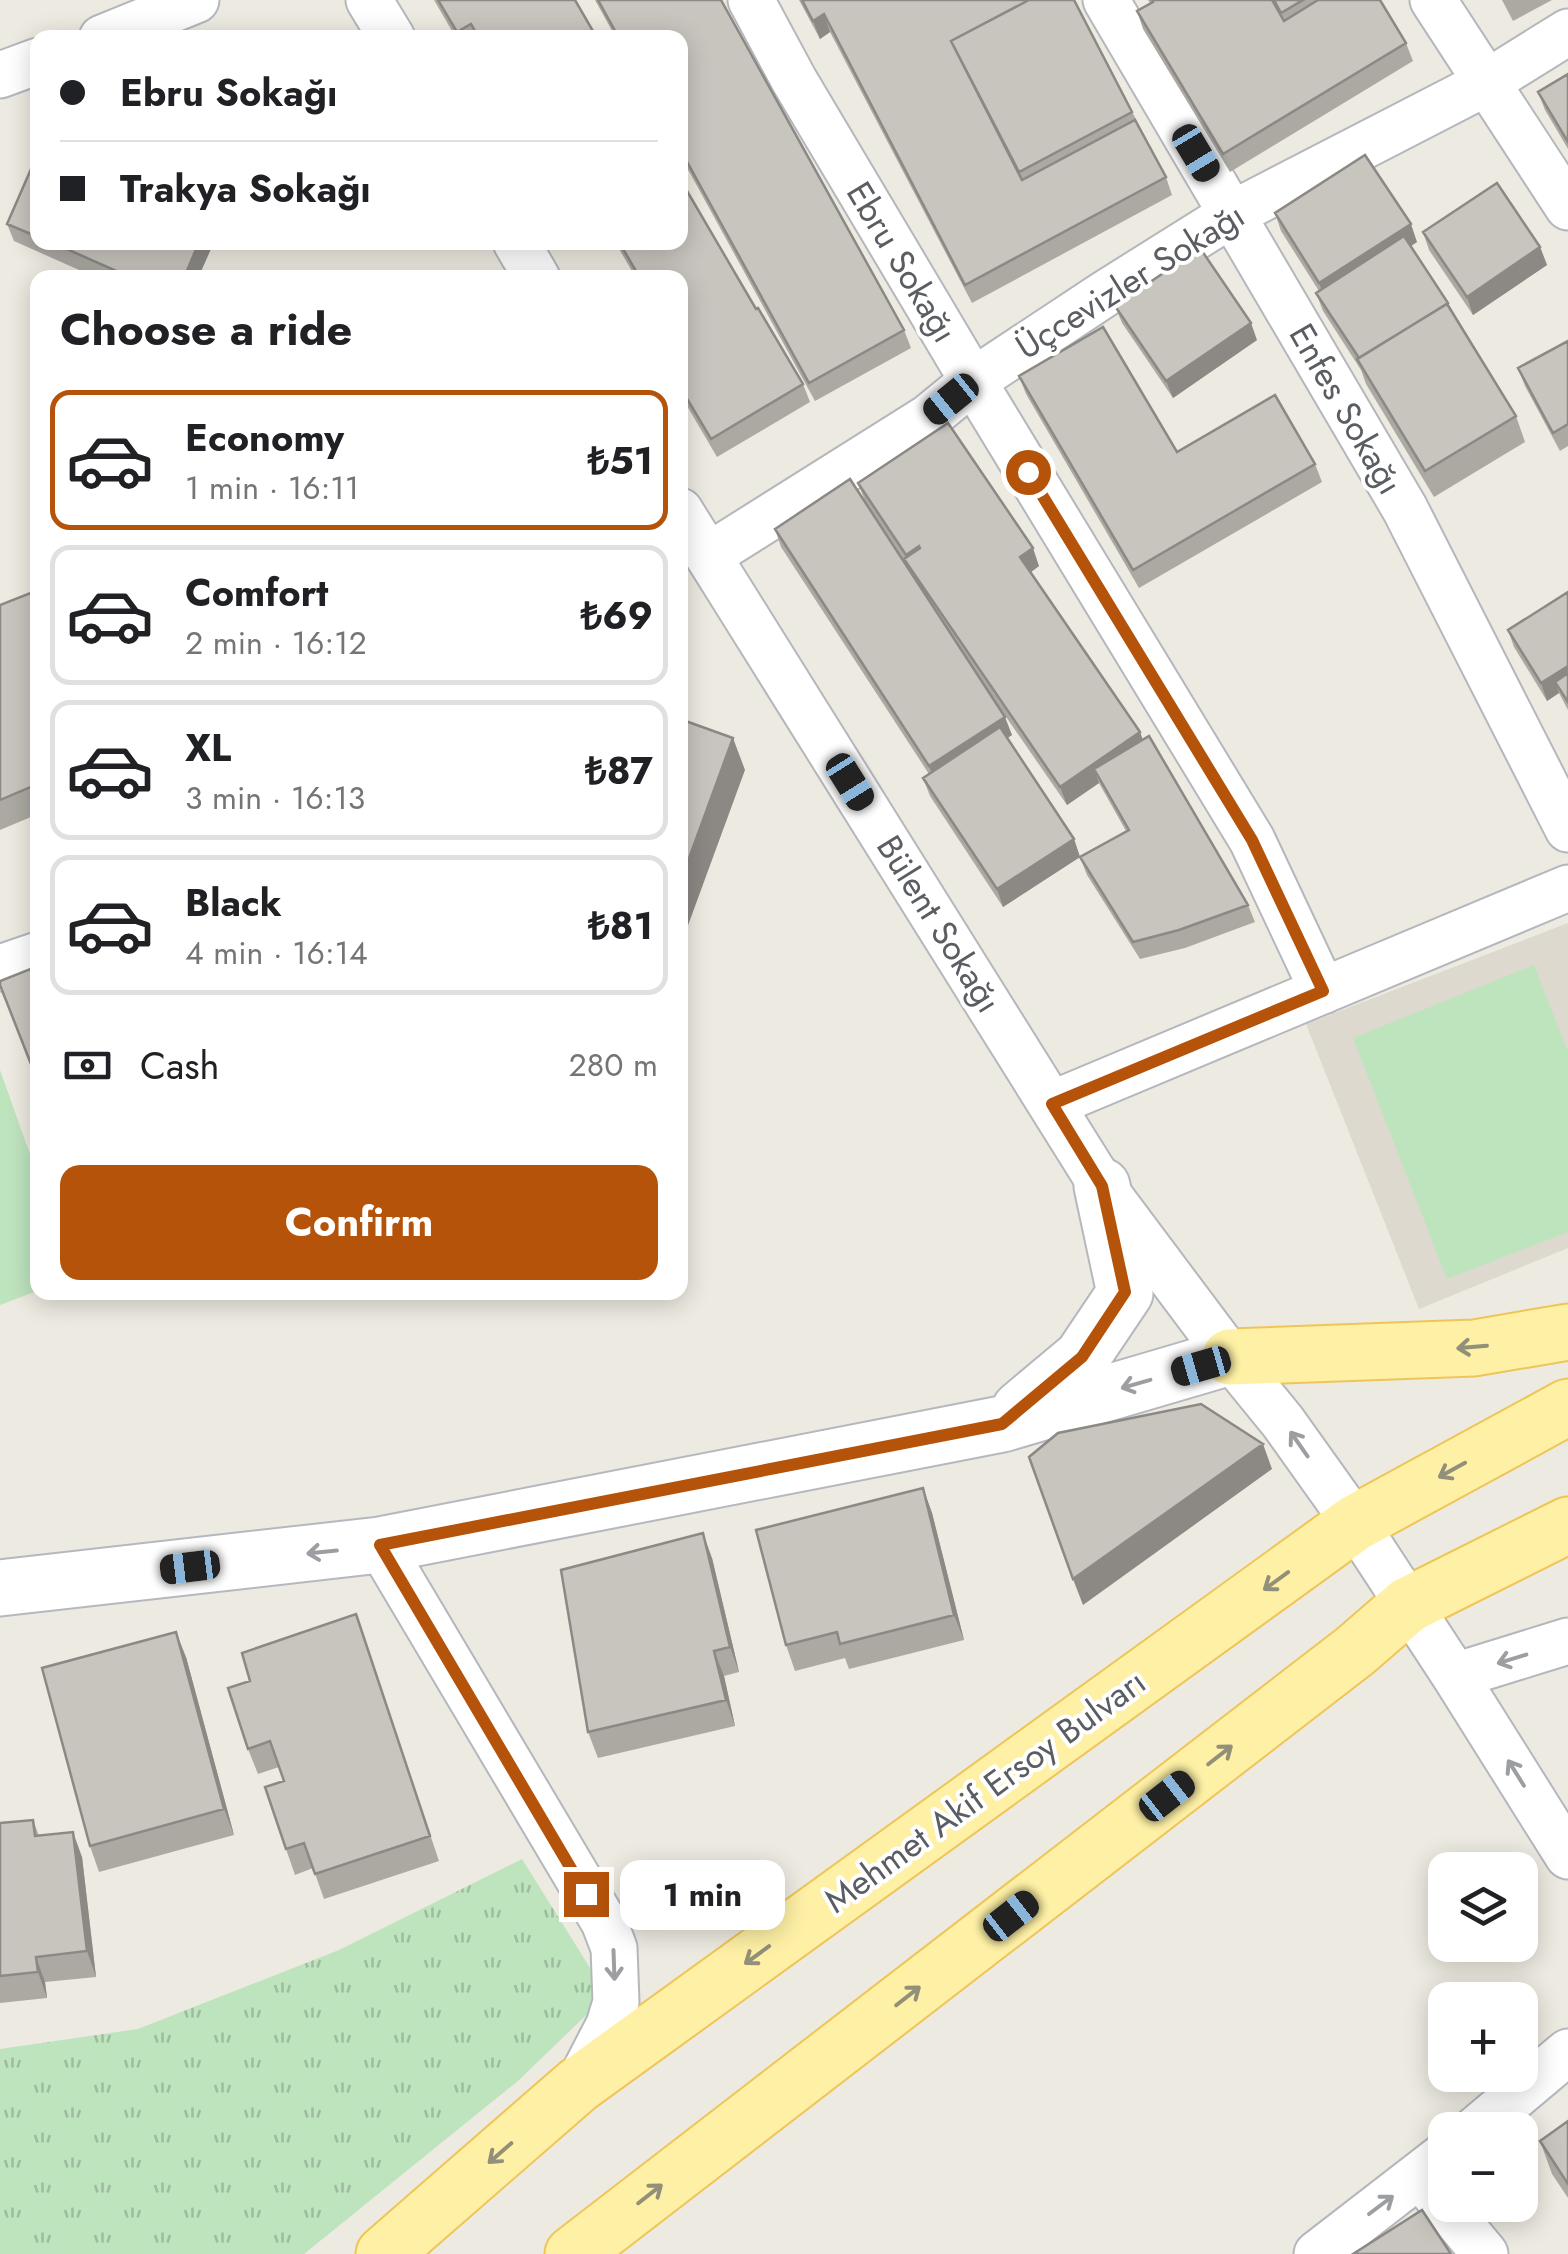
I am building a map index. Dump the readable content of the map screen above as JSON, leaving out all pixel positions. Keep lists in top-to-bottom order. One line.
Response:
{"streets":{"main road":["Mehmet Akif Ersoy Bulvarı"],"street":["Ebru Sokağı","Üçcevizler Sokağı","Enfes Sokağı","Bülent Sokağı"]},"crossings":[["Ebru Sokağı","Üçcevizler Sokağı"],["Üçcevizler Sokağı","Enfes Sokağı"],["Üçcevizler Sokağı","Bülent Sokağı"],["Bülent Sokağı","Mehmet Akif Ersoy Bulvarı"]],"page":{"banner":["Ebru Sokağı","Trakya Sokağı"],"heading":"Choose a ride","list":[{"name":"Economy","note":"1 min · 16:11","value":"₺51"},{"name":"Comfort","note":"2 min · 16:12","value":"₺69"},{"name":"XL","note":"3 min · 16:13","value":"₺87"},{"name":"Black","note":"4 min · 16:14","value":"₺81"}],"pay":["Cash","280 m"],"buttons":"Confirm","map_buttons":["+","−"],"bubble":"1 min"}}
